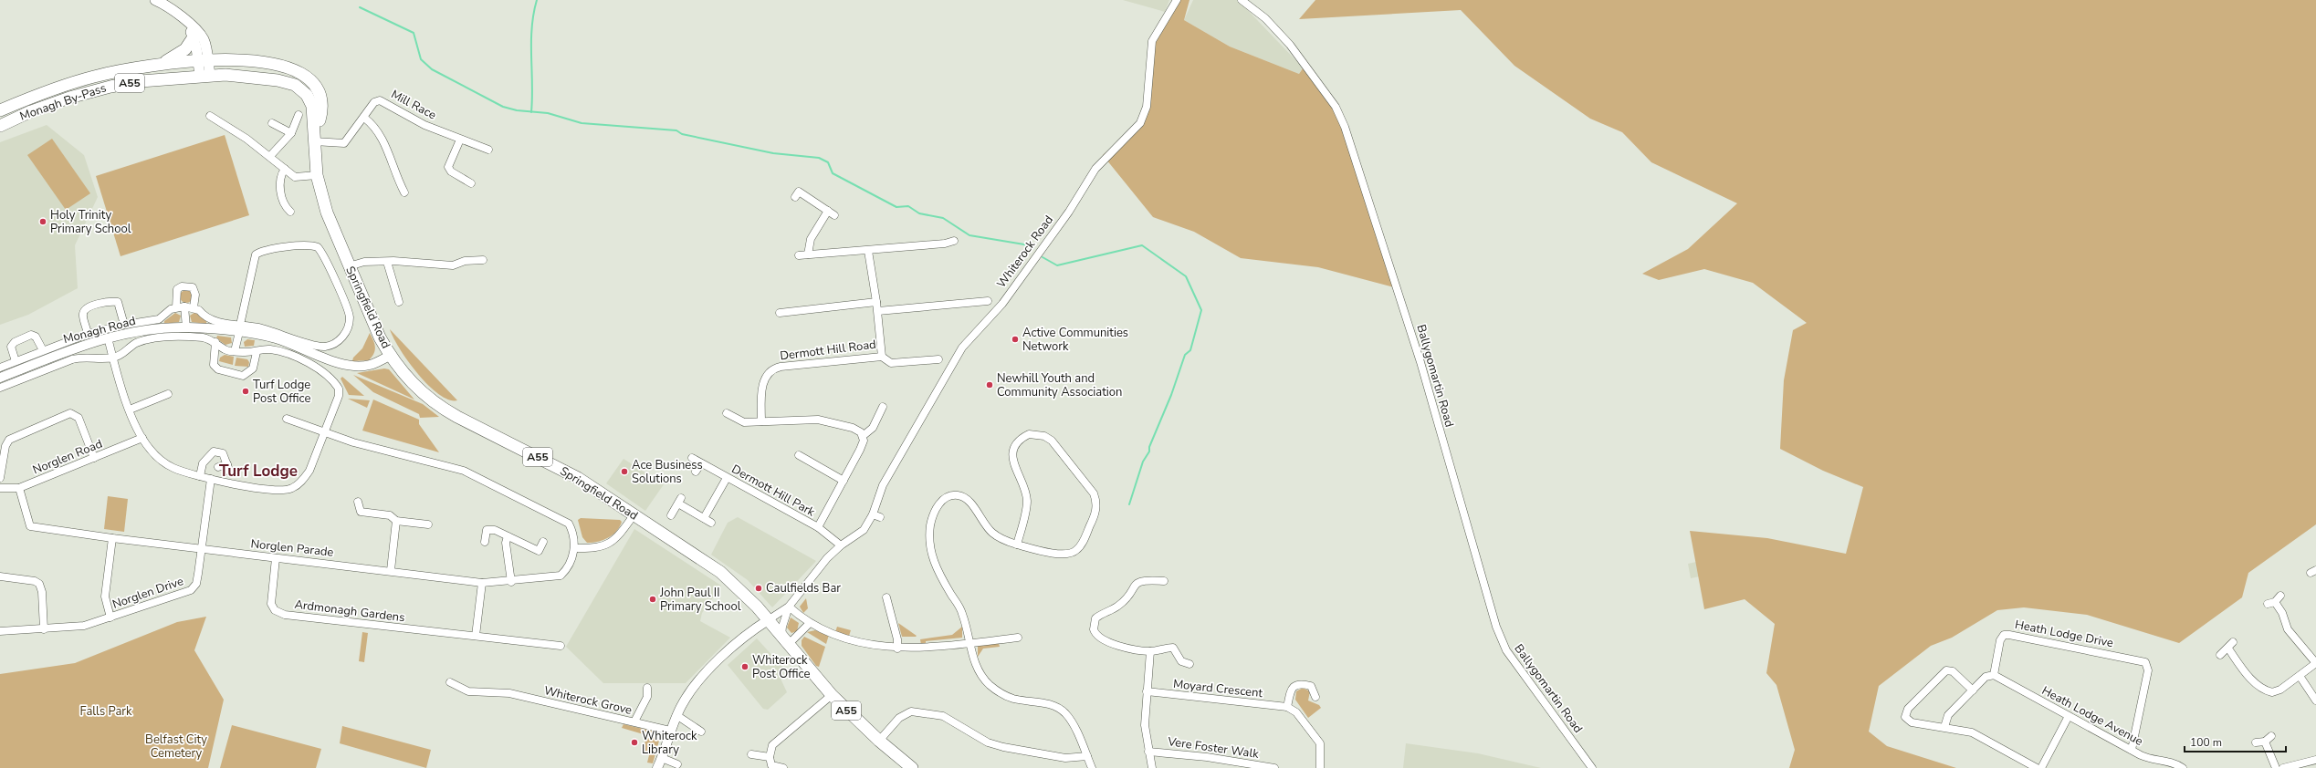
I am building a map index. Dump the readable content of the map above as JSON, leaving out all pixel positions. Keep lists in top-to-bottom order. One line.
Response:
{"streets":{"highway":["A55","Monagh By-Pass","Springfield Road"],"street":["Mill Race","Whiterock Road","Monagh Road","Dermott Hill Road","Ballygomartin Road","Norglen Road","Dermott Hill Park","Norglen Parade","Norglen Drive","Ardmonagh Gardens","Heath Lodge Drive","Moyard Crescent","Whiterock Grove","Heath Lodge Avenue","Vere Foster Walk"]},"crossings":[["Monagh By-Pass","Mill Race"],["Monagh By-Pass","Springfield Road"],["Mill Race","Springfield Road"],["Whiterock Road","Springfield Road"],["Whiterock Road","Dermott Hill Park"],["Whiterock Road","Whiterock Grove"],["Springfield Road","Monagh Road"],["Monagh Road","Norglen Parade"],["Norglen Road","Norglen Parade"],["Norglen Parade","Norglen Drive"],["Norglen Parade","Ardmonagh Gardens"],["Heath Lodge Drive","Heath Lodge Avenue"]],"districts":["Turf Lodge"],"parks":["Falls Park","Belfast City Cemetery"],"places":["Holy Trinity Primary School","Active Communities Network","Newhill Youth and Community Association","Turf Lodge Post Office","Ace Business Solutions","Caulfields Bar","John Paul II Primary School","Whiterock Post Office","Whiterock Library"],"scale_bar":"100 m"}
